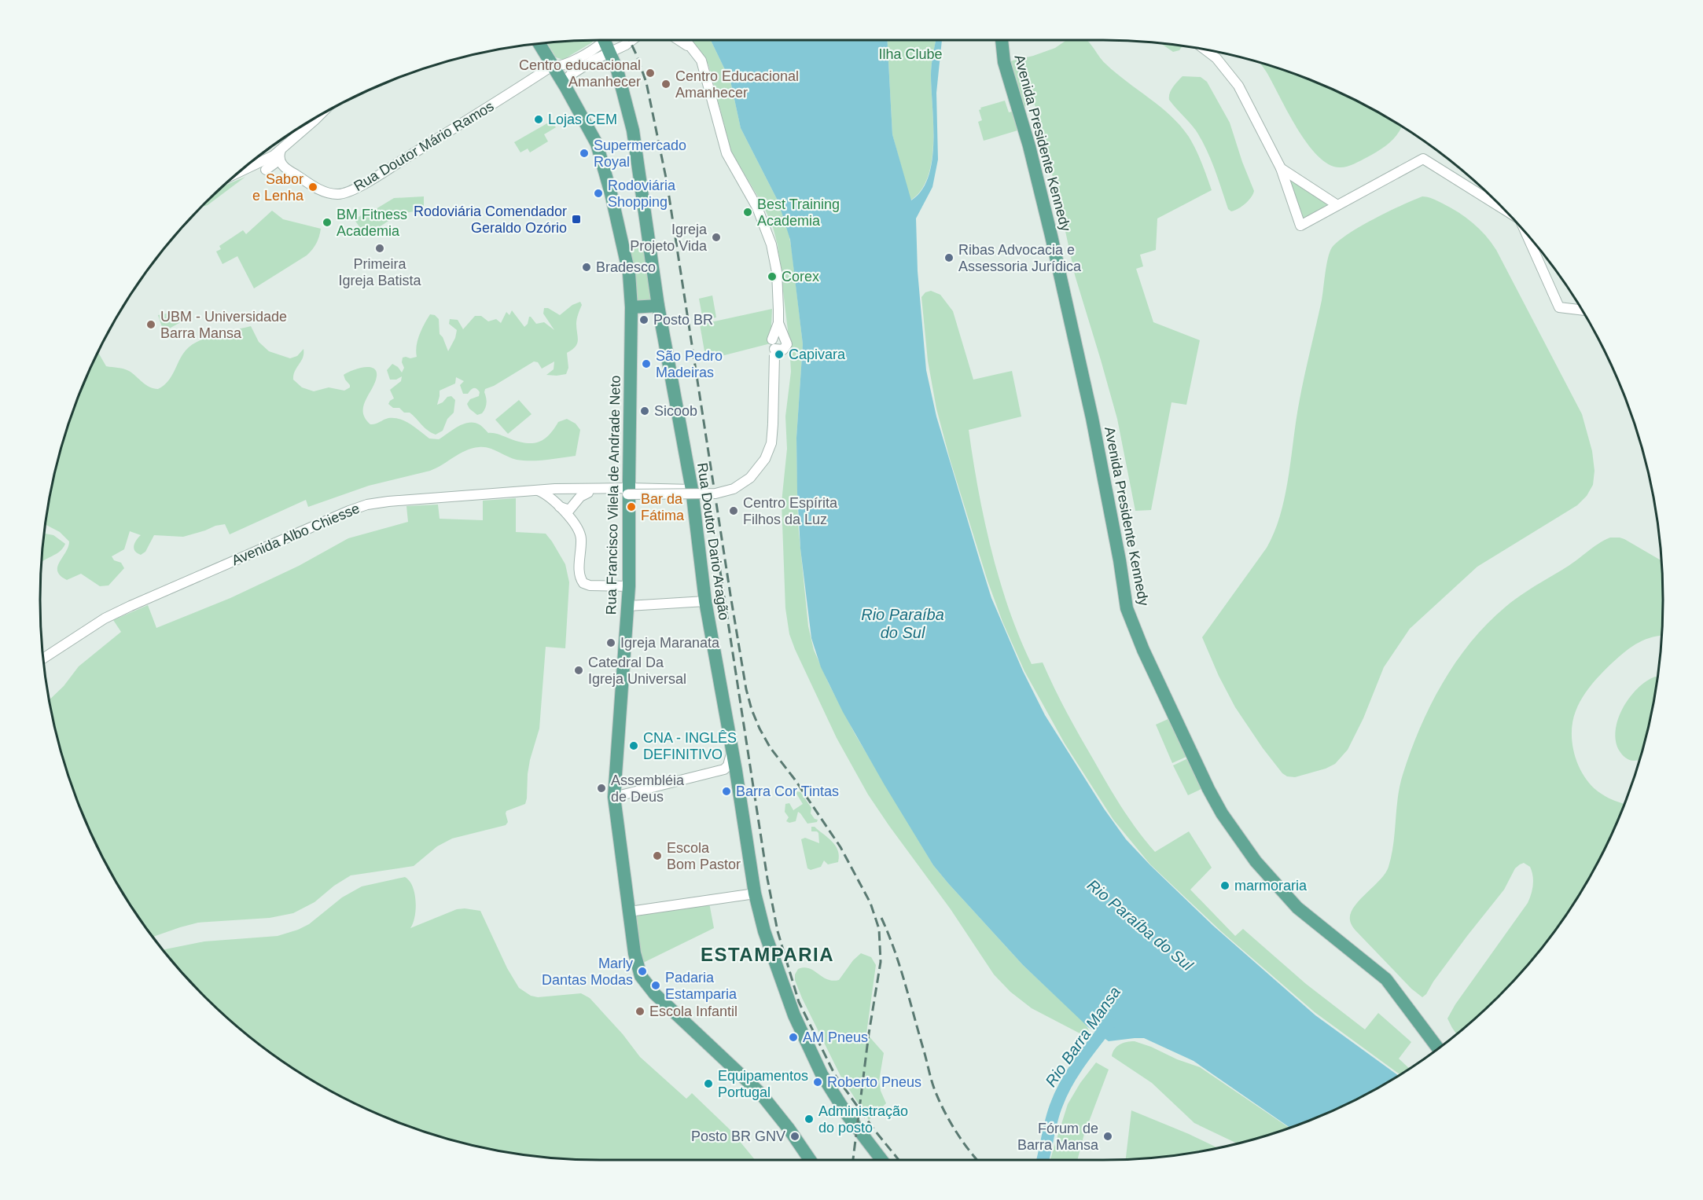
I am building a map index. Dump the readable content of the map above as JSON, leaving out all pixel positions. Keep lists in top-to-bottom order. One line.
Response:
{"streets":{"main road":["Avenida Presidente Kennedy","Rua Francisco Vilela de Andrade Neto","Rua Doutor Dario Aragão"],"street":["Rua Doutor Mário Ramos","Avenida Albo Chiesse"]},"crossings":[["Rua Doutor Mário Ramos","Rua Francisco Vilela de Andrade Neto"],["Rua Francisco Vilela de Andrade Neto","Avenida Albo Chiesse"],["Avenida Albo Chiesse","Rua Doutor Dario Aragão"]],"districts":["ESTAMPARIA"],"water":["Rio Paraíba do Sul","Rio Barra Mansa"],"parks":["Ilha Clube"],"places":{"other":["Centro educacional Amanhecer","Centro Educacional Amanhecer","Lojas CEM","Supermercado Royal","Sabor e Lenha","Rodoviária Shopping","Best Training Academia","BM Fitness Academia","Igreja Projeto Vida","Primeira Igreja Batista","Ribas Advocacia e Assessoria Jurídica","Bradesco","Corex","Posto BR","UBM - Universidade Barra Mansa","Capivara","São Pedro Madeiras","Sicoob","Bar da Fátima","Centro Espírita Filhos da Luz","Igreja Maranata","Catedral Da Igreja Universal","CNA - INGLÊS DEFINITIVO","Assembléia de Deus","Barra Cor Tintas","Escola Bom Pastor","marmoraria","Marly Dantas Modas","Padaria Estamparia","Escola Infantil","AM Pneus","Roberto Pneus","Equipamentos Portugal","Administração do posto","Posto BR GNV","Fórum de Barra Mansa"],"transit":["Rodoviária Comendador Geraldo Ozório"]}}
